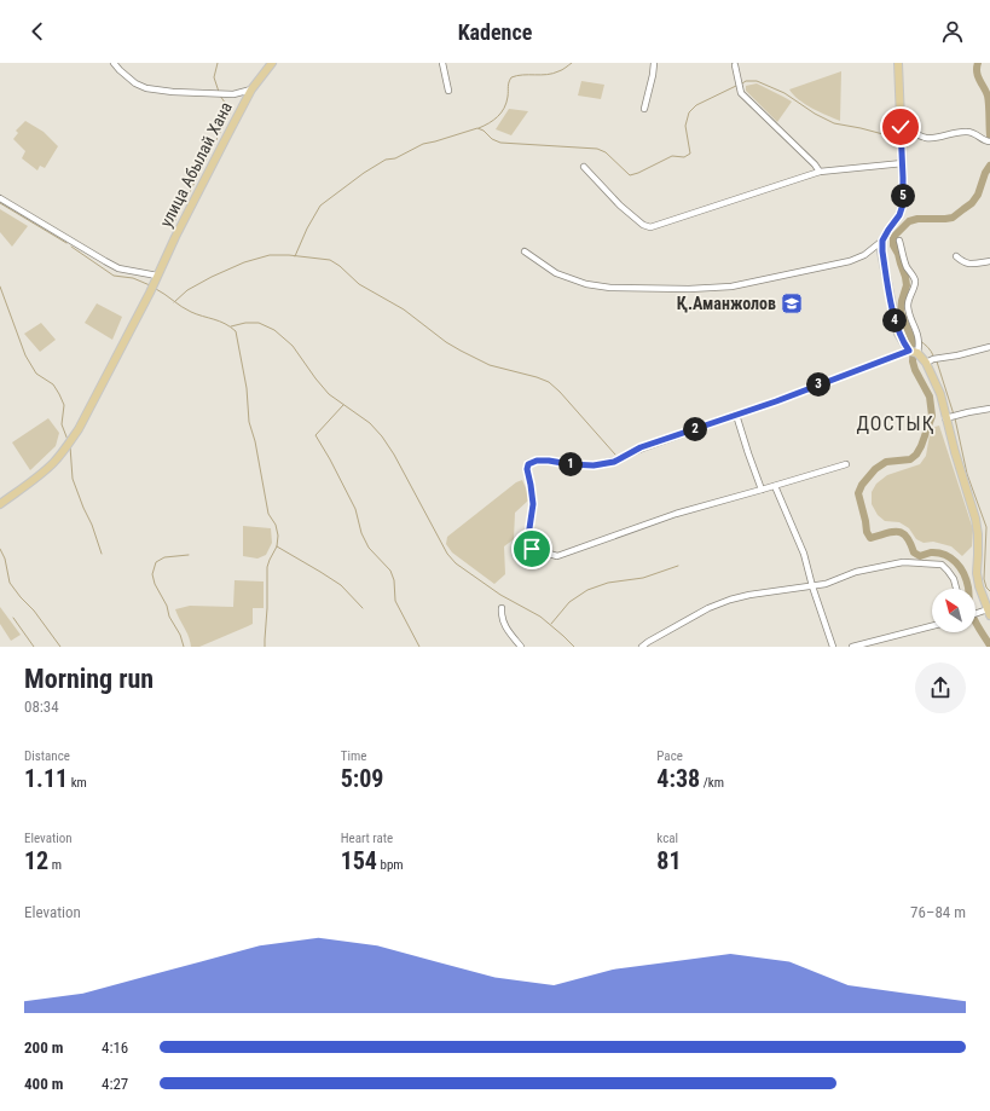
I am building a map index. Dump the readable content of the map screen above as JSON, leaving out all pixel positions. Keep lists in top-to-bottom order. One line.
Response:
{"streets":{"main road":["улица Абылай Хана"]},"districts":["ДОСТЫҚ"],"places":{"school or university":["Қ.Аманжолов"]},"north":"top left","page":{"header":"Kadence","pins":["5","4","3","2","1"],"heading":["Morning run","08:34"],"stats":[["Distance","1.11 km"],["Time","5:09"],["Pace","4:38 /km"],["Elevation","12 m"],["Heart rate","154 bpm"],["kcal","81"]],"chart":["Elevation","76–84 m"],"list":[{"name":"200 m","note":"4:16"},{"name":"400 m","note":"4:27"}]}}
